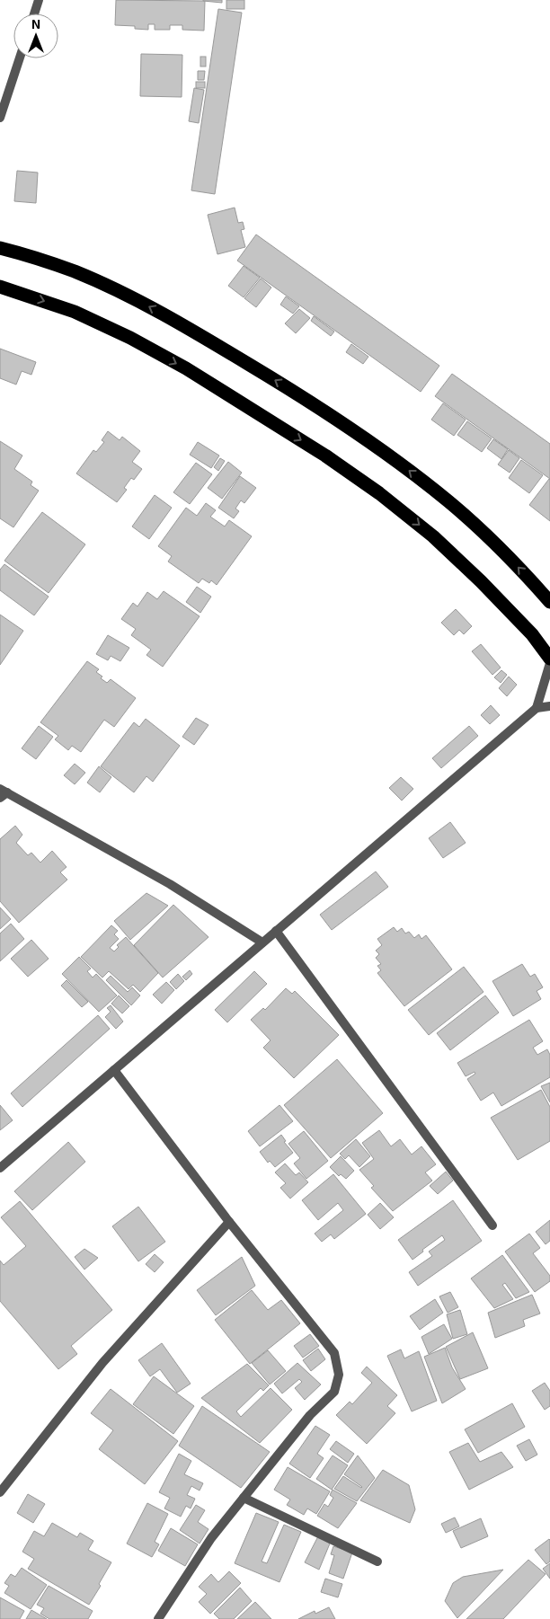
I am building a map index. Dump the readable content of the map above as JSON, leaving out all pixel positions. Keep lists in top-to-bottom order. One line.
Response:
{"north":"top"}
